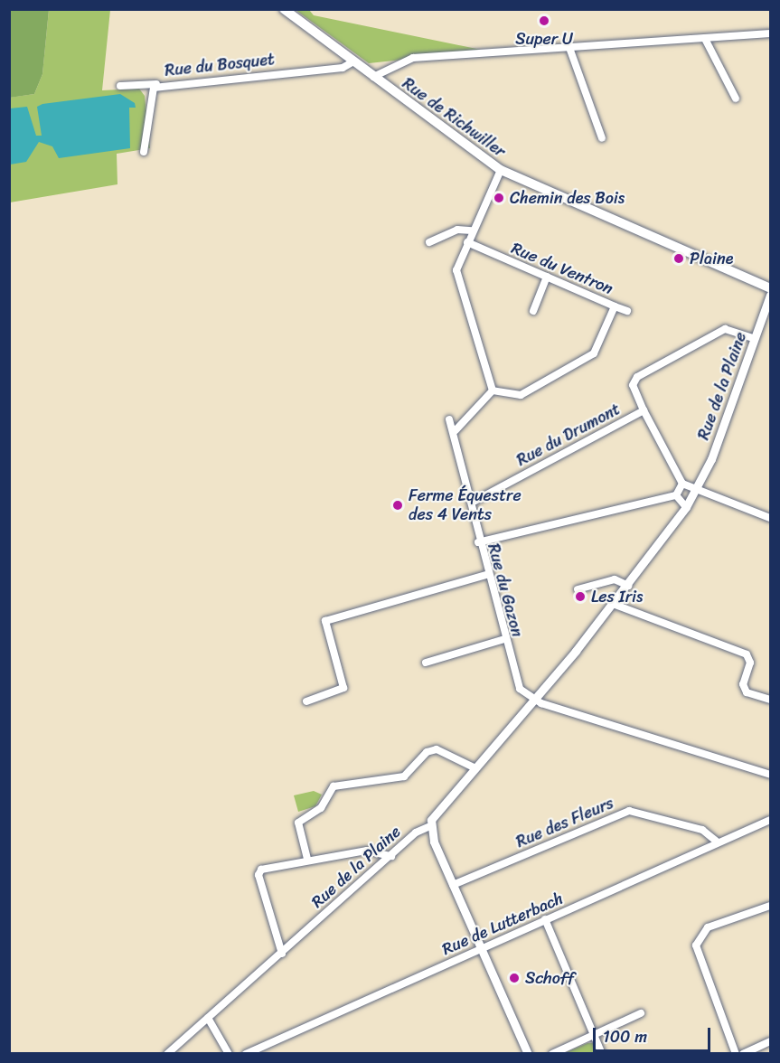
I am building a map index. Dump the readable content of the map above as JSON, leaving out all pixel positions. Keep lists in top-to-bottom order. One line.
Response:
{"streets":{"main road":["Rue de Richwiller"],"street":["Rue du Bosquet","Rue du Ventron","Rue de la Plaine","Rue du Drumont","Rue du Gazon","Rue des Fleurs","Rue de Lutterbach"]},"crossings":[["Rue du Bosquet","Rue de Richwiller"],["Rue de la Plaine","Rue du Drumont"],["Rue de la Plaine","Rue du Gazon"],["Rue du Drumont","Rue du Gazon"],["Rue des Fleurs","Rue de Lutterbach"]],"places":["Super U","Chemin des Bois","Plaine","Ferme Équestre des 4 Vents","Les Iris","Schoff"],"scale_bar":"100 m"}
